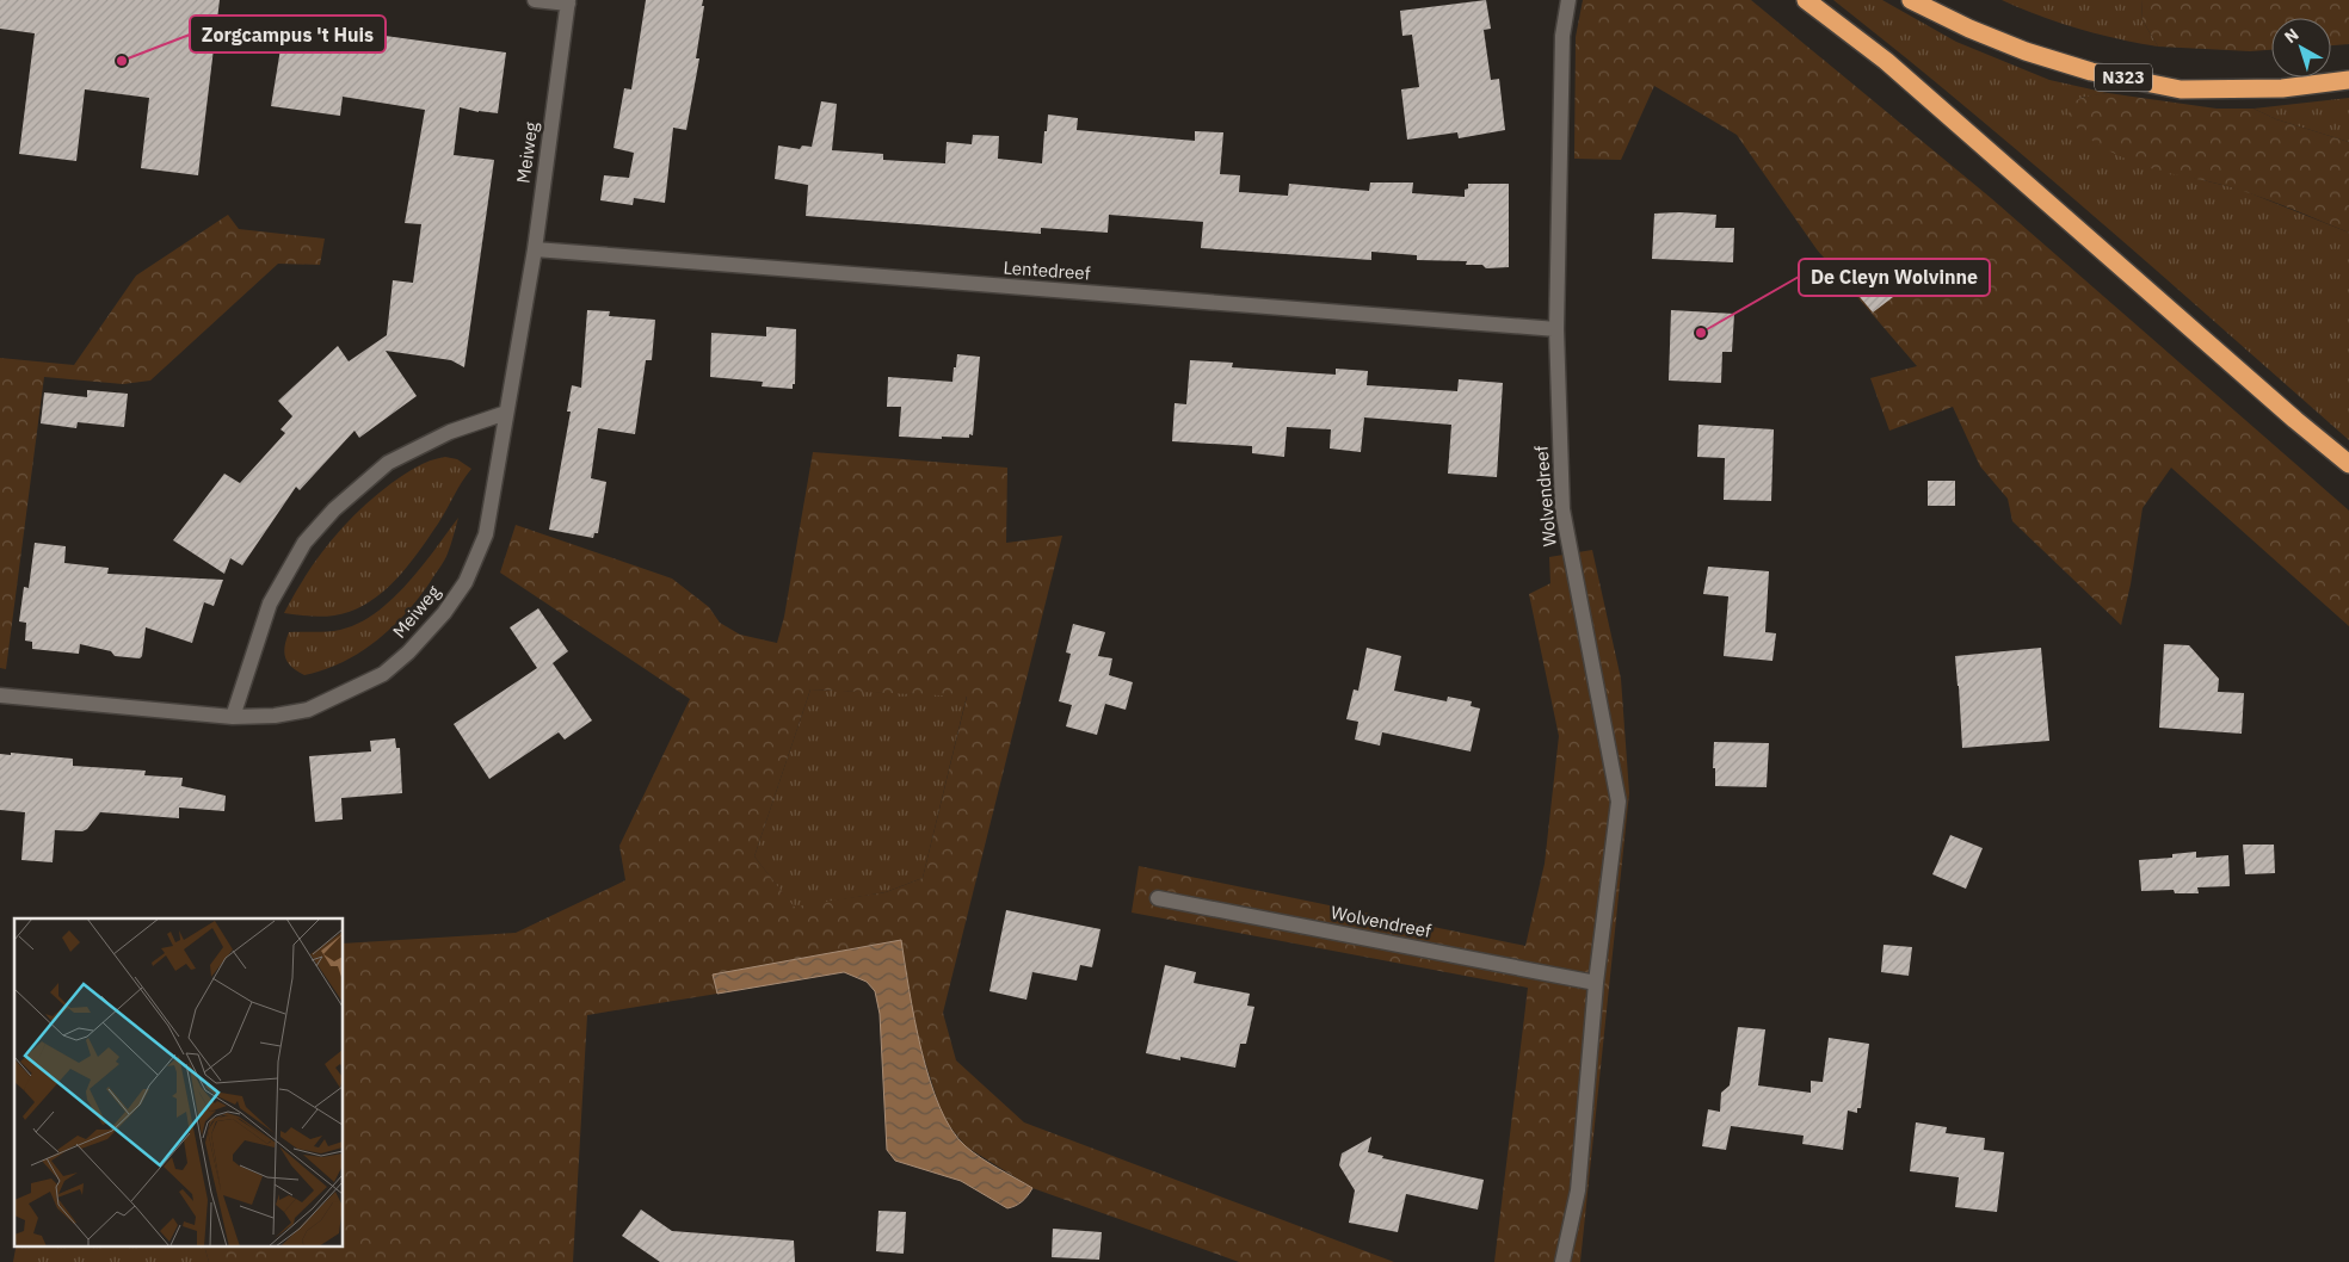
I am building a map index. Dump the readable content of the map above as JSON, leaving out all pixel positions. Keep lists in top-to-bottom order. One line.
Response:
{"streets":{"highway":["N323"],"street":["Meiweg","Lentedreef","Wolvendreef"]},"crossings":[["Meiweg","Lentedreef"],["Lentedreef","Wolvendreef"]],"places":["Zorgcampus 't Huis","De Cleyn Wolvinne"],"north":"top left"}
